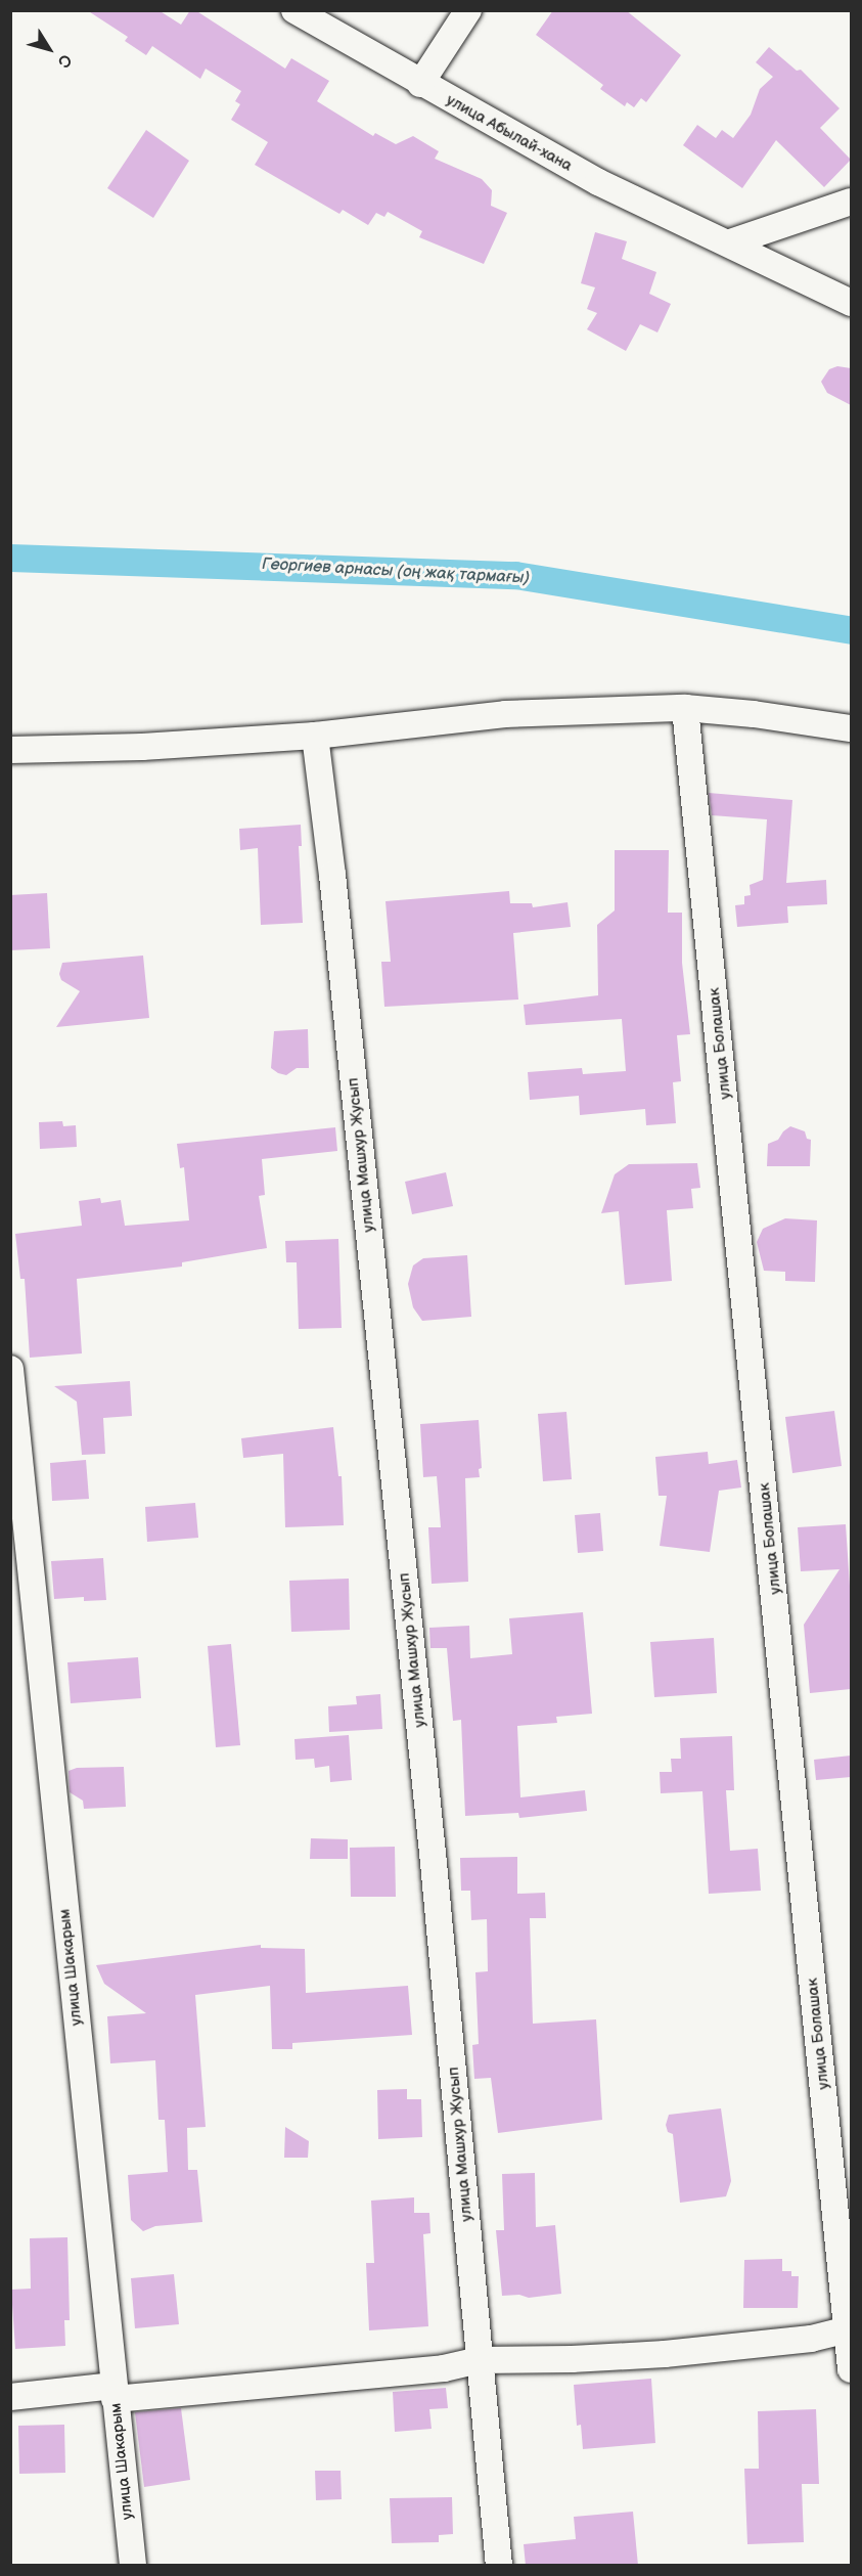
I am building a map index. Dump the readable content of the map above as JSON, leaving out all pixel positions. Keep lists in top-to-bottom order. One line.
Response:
{"streets":{"street":["улица Абылай-хана","улица Болашак","улица Машхур Жусып","улица Шакарым"]},"water":["Георгиев арнасы (оң жақ тармағы)"],"north":"bottom right"}
